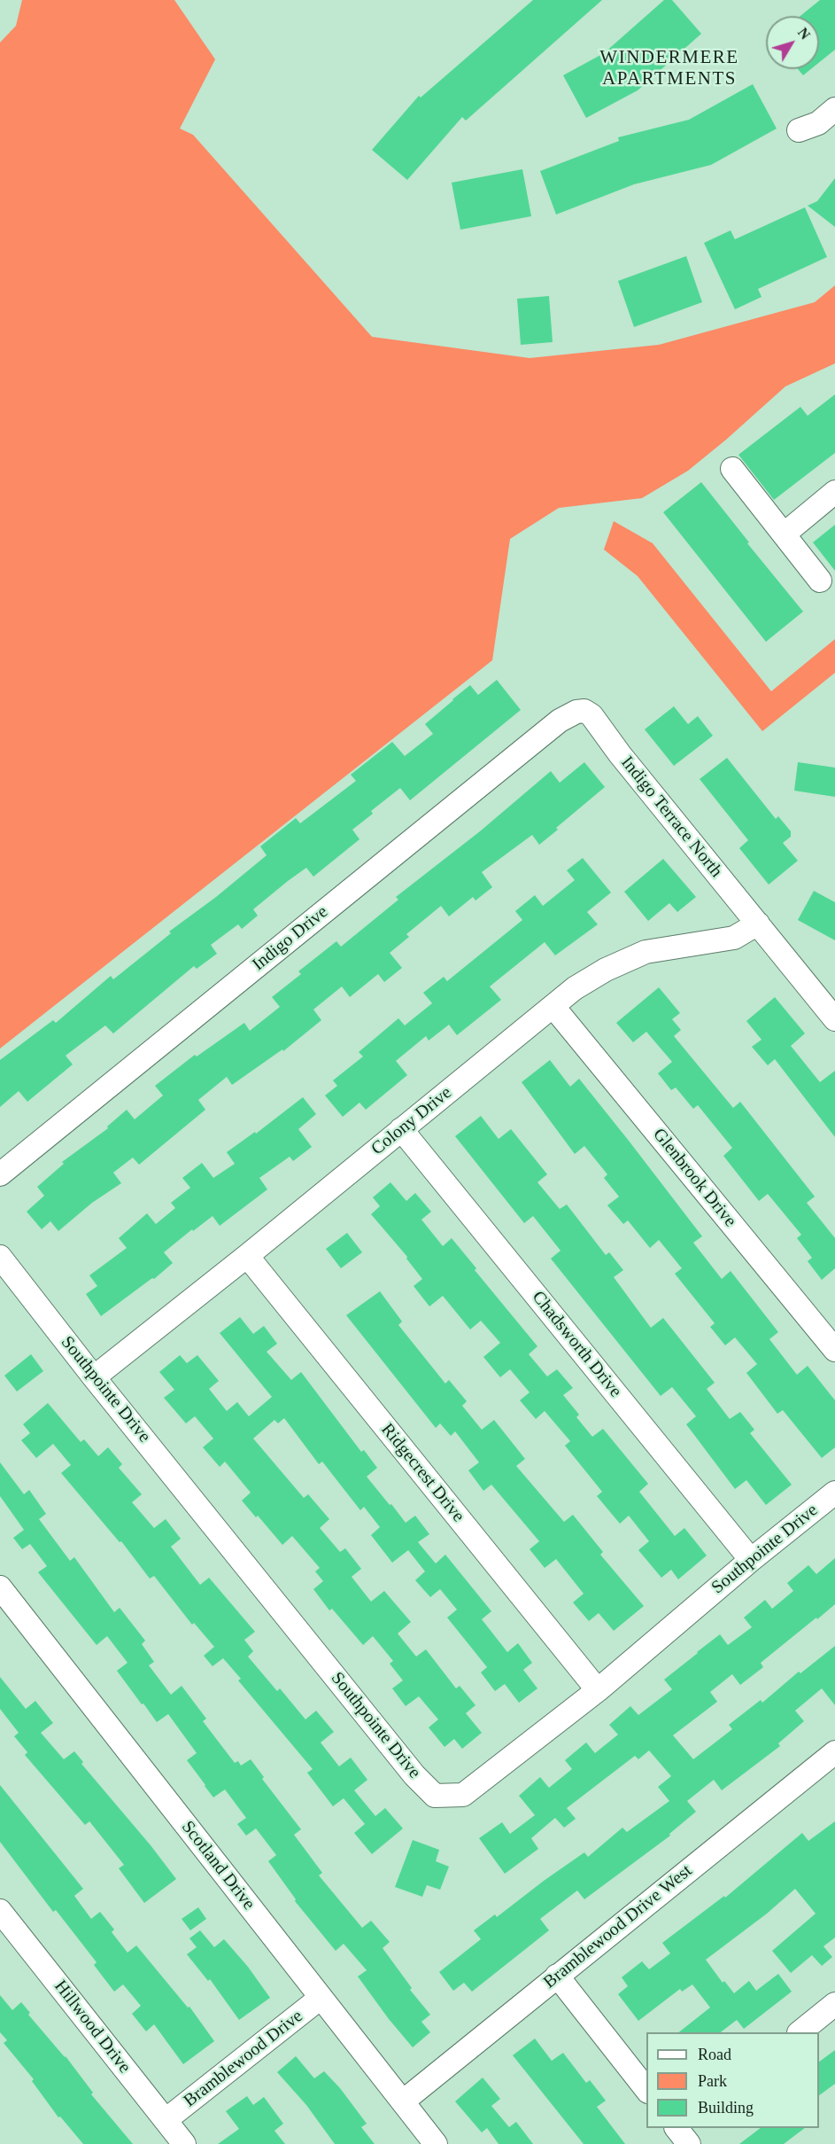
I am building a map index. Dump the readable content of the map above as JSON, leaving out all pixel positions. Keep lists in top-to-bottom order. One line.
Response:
{"streets":{"street":["Indigo Terrace North","Indigo Drive","Colony Drive","Glenbrook Drive","Chadsworth Drive","Southpointe Drive","Ridgecrest Drive","Scotland Drive","Bramblewood Drive West","Hillwood Drive","Bramblewood Drive"]},"crossings":[["Indigo Terrace North","Indigo Drive"],["Indigo Terrace North","Colony Drive"],["Colony Drive","Glenbrook Drive"],["Colony Drive","Chadsworth Drive"],["Colony Drive","Southpointe Drive"],["Colony Drive","Ridgecrest Drive"],["Chadsworth Drive","Southpointe Drive"],["Southpointe Drive","Ridgecrest Drive"],["Scotland Drive","Bramblewood Drive West"],["Scotland Drive","Bramblewood Drive"],["Hillwood Drive","Bramblewood Drive"]],"districts":["WINDERMERE APARTMENTS"],"legend":["Road","Park","Building"],"north":"top right"}
